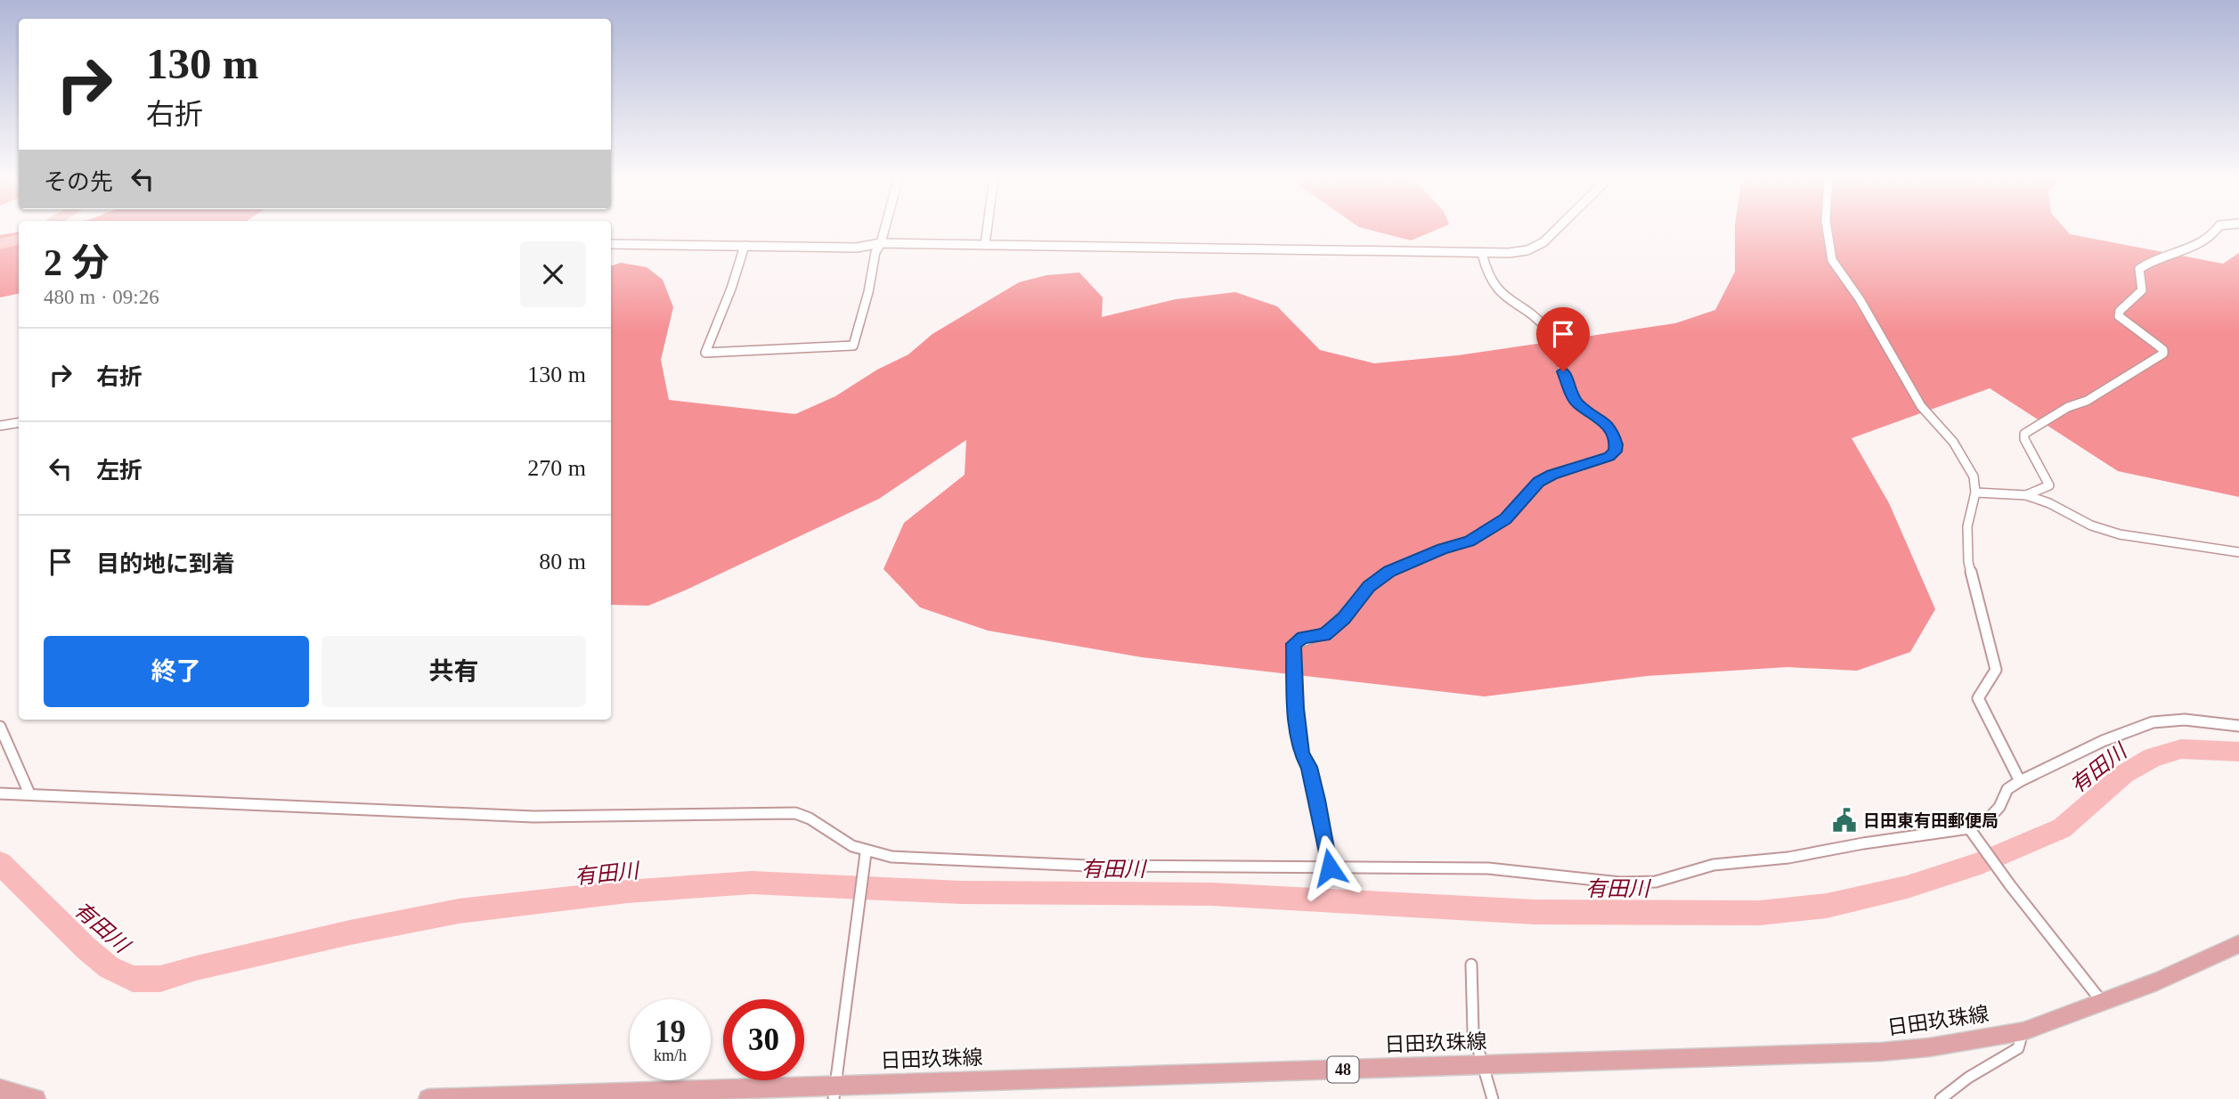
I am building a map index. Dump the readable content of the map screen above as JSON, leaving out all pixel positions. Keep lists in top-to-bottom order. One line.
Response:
{"streets":{"main road":["日田玖珠線","48"]},"water":["有田川"],"places":{"public building":["日田東有田郵便局"]},"page":{"turn":["130 m","右折"],"then":"その先","heading":["2 分","480 m · 09:26"],"list":[{"name":"右折","value":"130 m"},{"name":"左折","value":"270 m"},{"name":"目的地に到着","value":"80 m"}],"buttons":["終了","共有"],"speed":"19 km/h","limit":"30"}}
